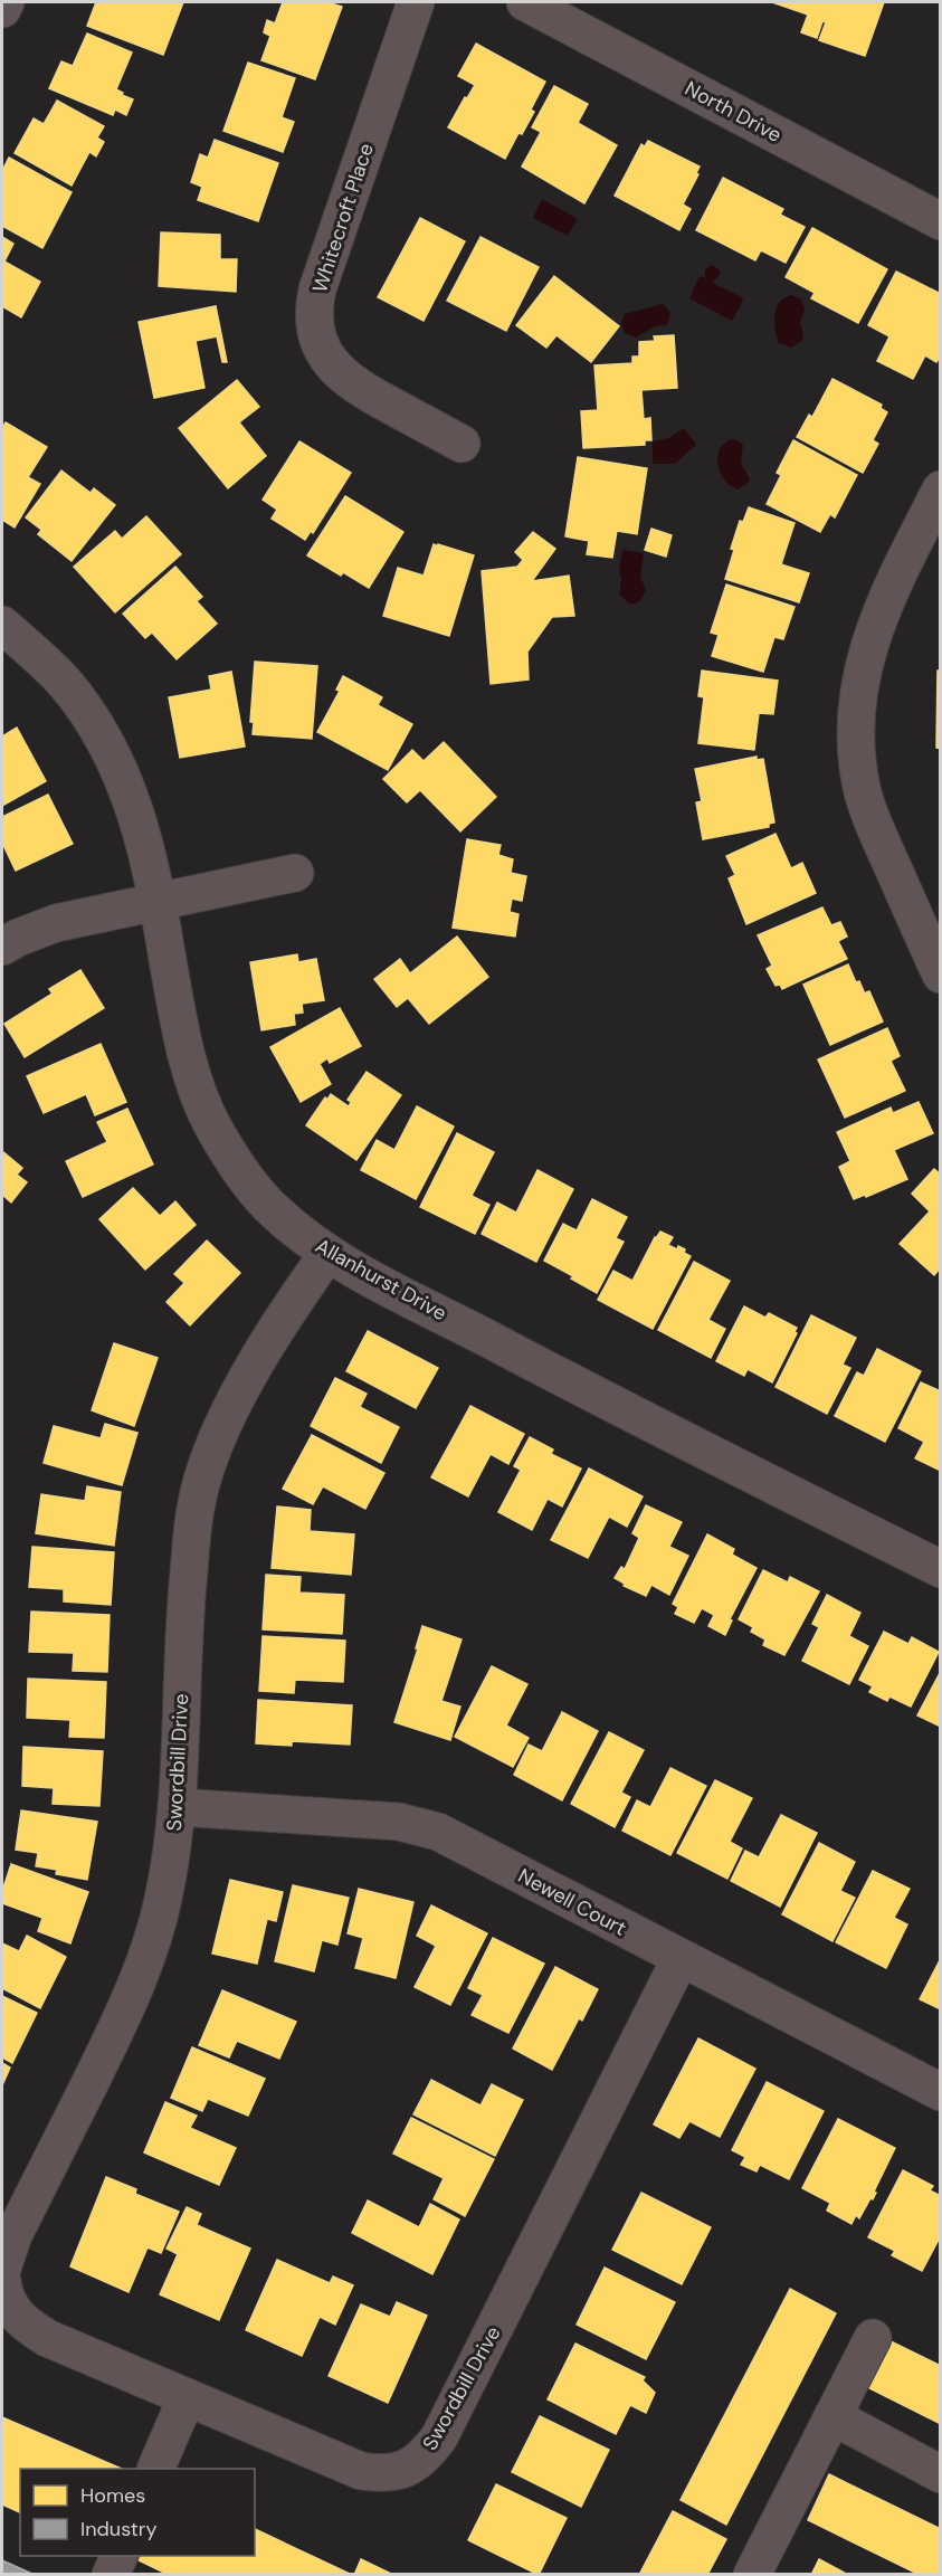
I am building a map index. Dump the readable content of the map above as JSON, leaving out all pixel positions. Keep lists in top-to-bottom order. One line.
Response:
{"streets":{"street":["North Drive","Whitecroft Place","Allanhurst Drive","Swordbill Drive","Newell Court"]},"crossings":[["Allanhurst Drive","Swordbill Drive"],["Swordbill Drive","Newell Court"]],"legend":["Homes","Industry"]}
